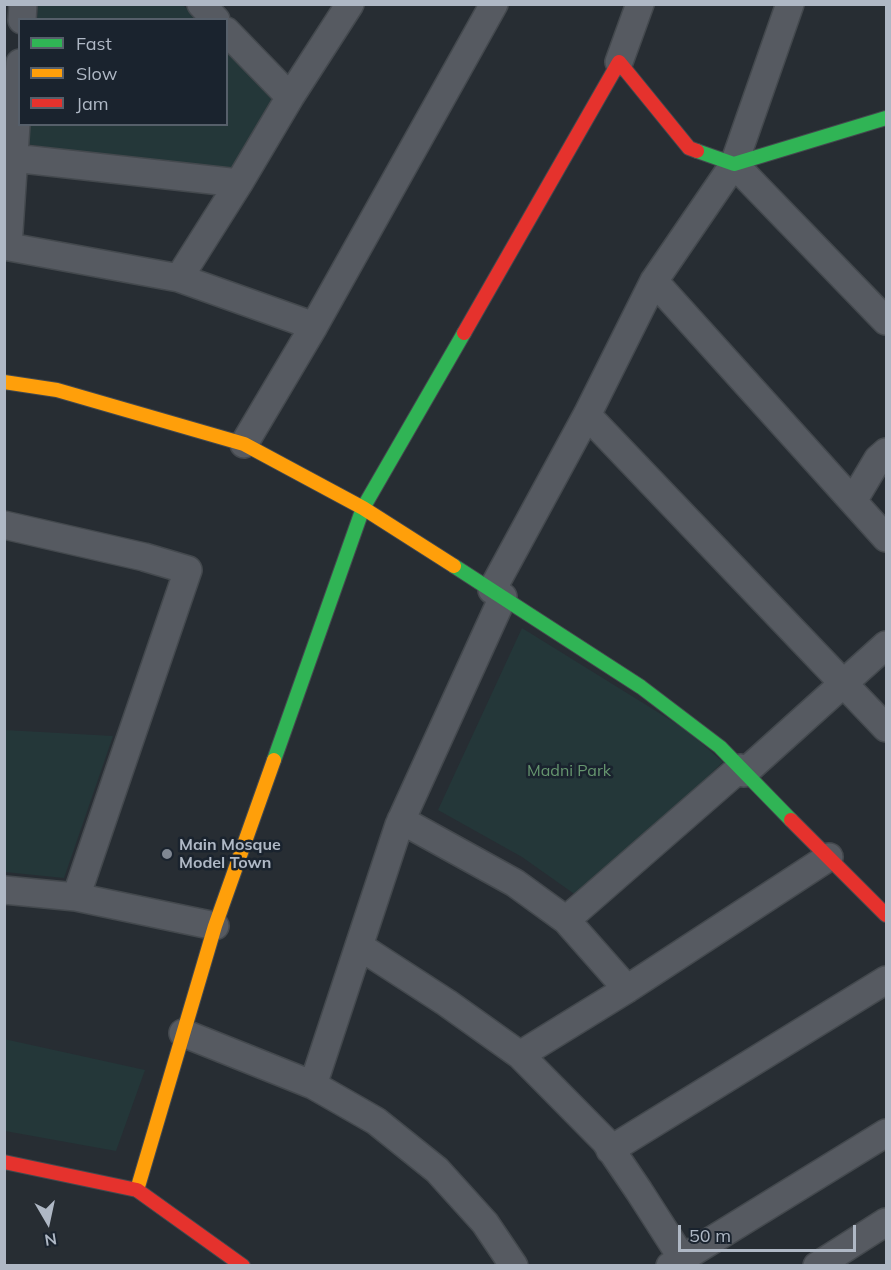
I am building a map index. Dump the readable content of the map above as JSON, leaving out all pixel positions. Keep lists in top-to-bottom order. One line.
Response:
{"parks":["Madni Park"],"places":["Main Mosque Model Town"],"legend":["Fast","Slow","Jam"],"scale_bar":"50 m","north":"bottom"}
